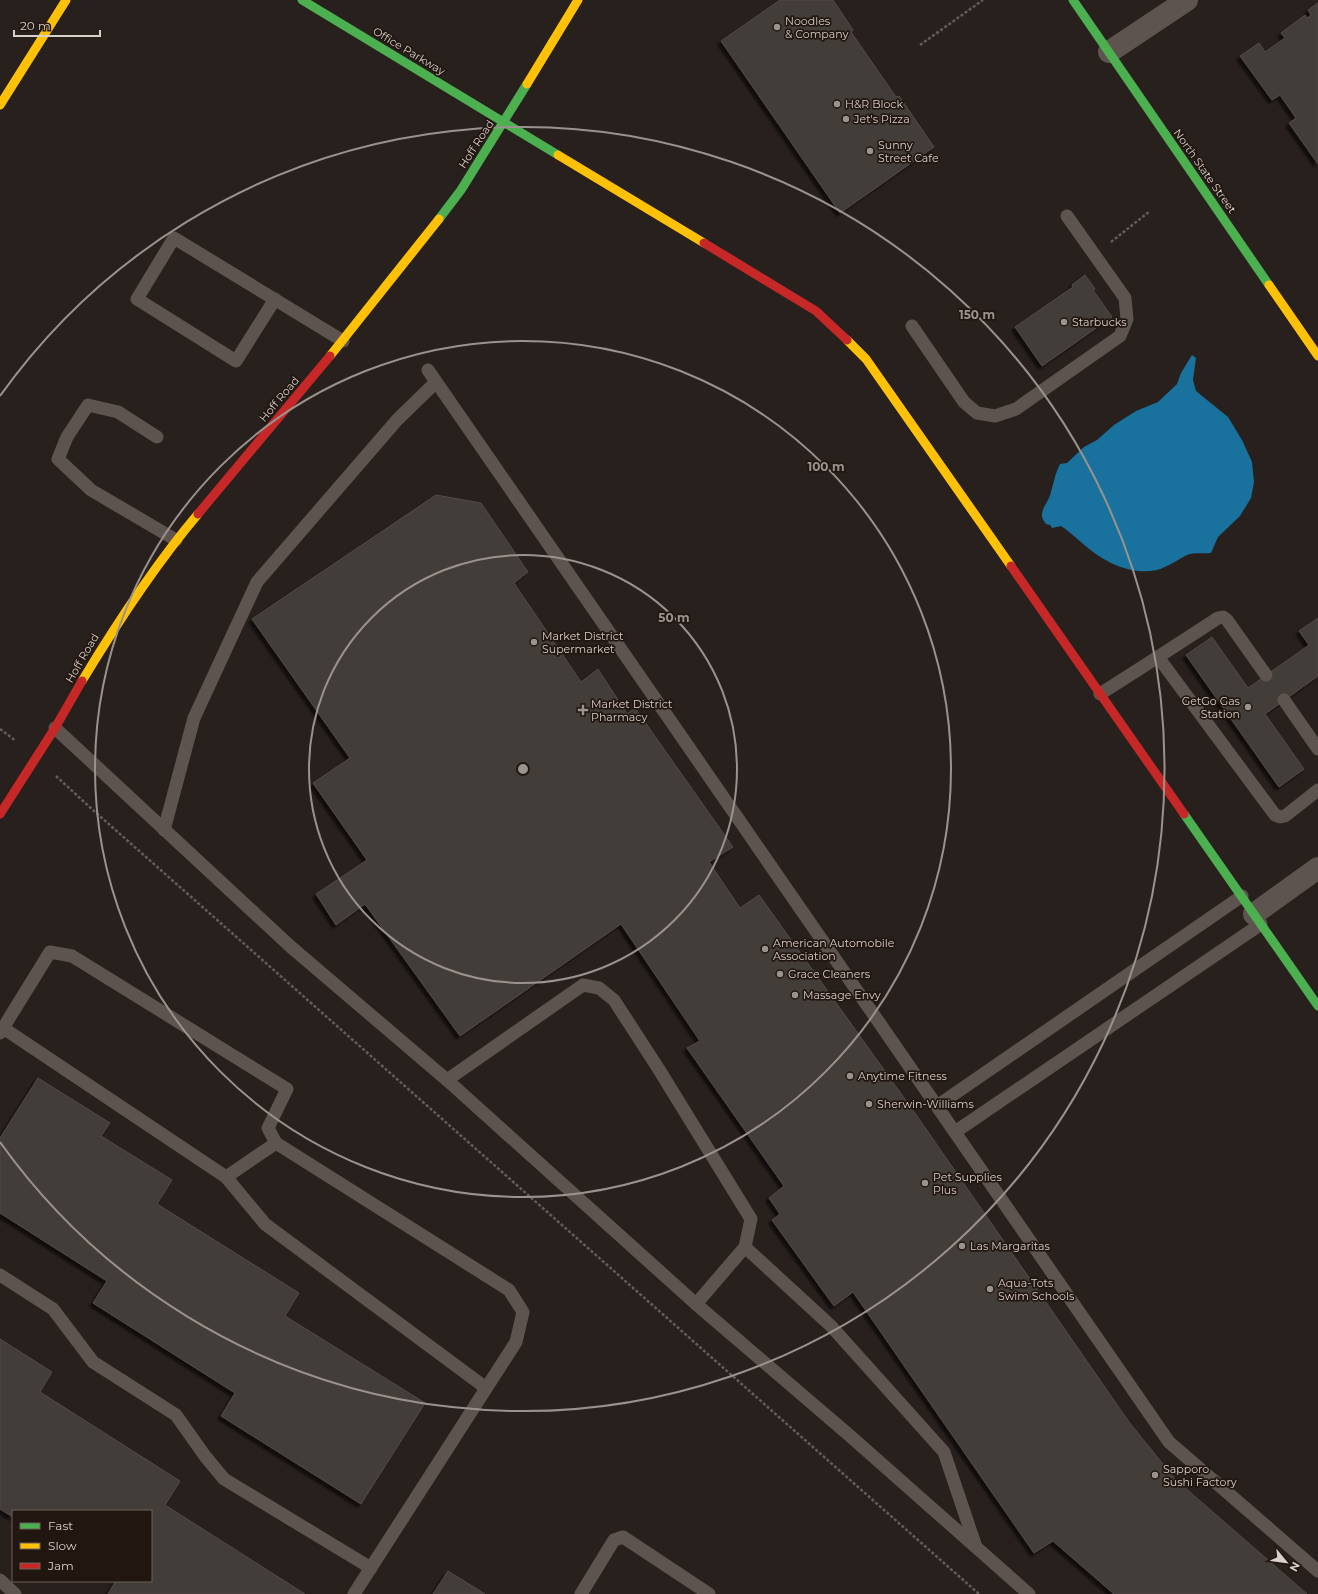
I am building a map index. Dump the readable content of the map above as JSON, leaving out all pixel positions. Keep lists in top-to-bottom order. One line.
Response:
{"streets":{"street":["Office Parkway","Hoff Road","North State Street"]},"crossings":[["Office Parkway","Hoff Road"]],"places":{"other":["Noodles & Company","H&R Block","Jet's Pizza","Sunny Street Cafe","Starbucks","Market District Supermarket","GetGo Gas Station","American Automobile Association","Grace Cleaners","Massage Envy","Anytime Fitness","Sherwin-Williams","Pet Supplies Plus","Las Margaritas","Aqua-Tots Swim Schools","Sapporo Sushi Factory"],"health":["Market District Pharmacy"]},"legend":["Fast","Slow","Jam"],"scale_bar":"20 m","north":"bottom right","rings":["150 m","100 m","50 m"]}
